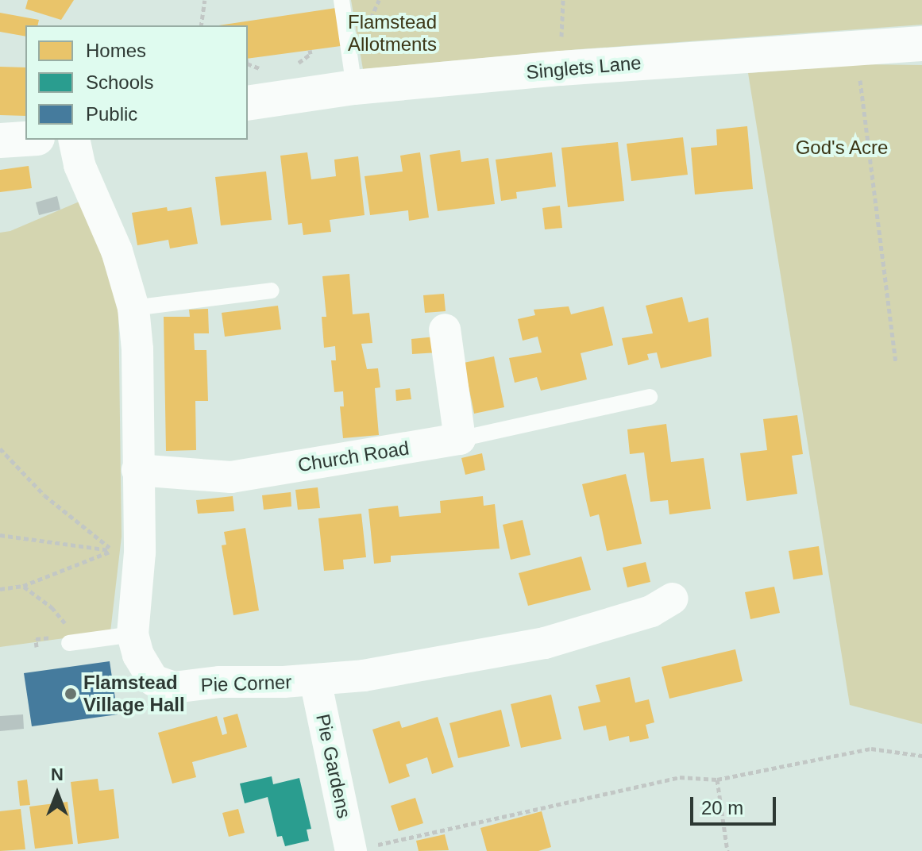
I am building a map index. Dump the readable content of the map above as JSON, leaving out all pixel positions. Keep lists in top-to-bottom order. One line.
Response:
{"streets":{"street":["Singlets Lane","Church Road","Pie Corner","Pie Gardens"]},"crossings":[["Pie Corner","Pie Gardens"]],"parks":["Flamstead Allotments","God's Acre"],"places":["Flamstead Village Hall"],"legend":["Homes","Schools","Public"],"scale_bar":"20 m","north":"top"}
